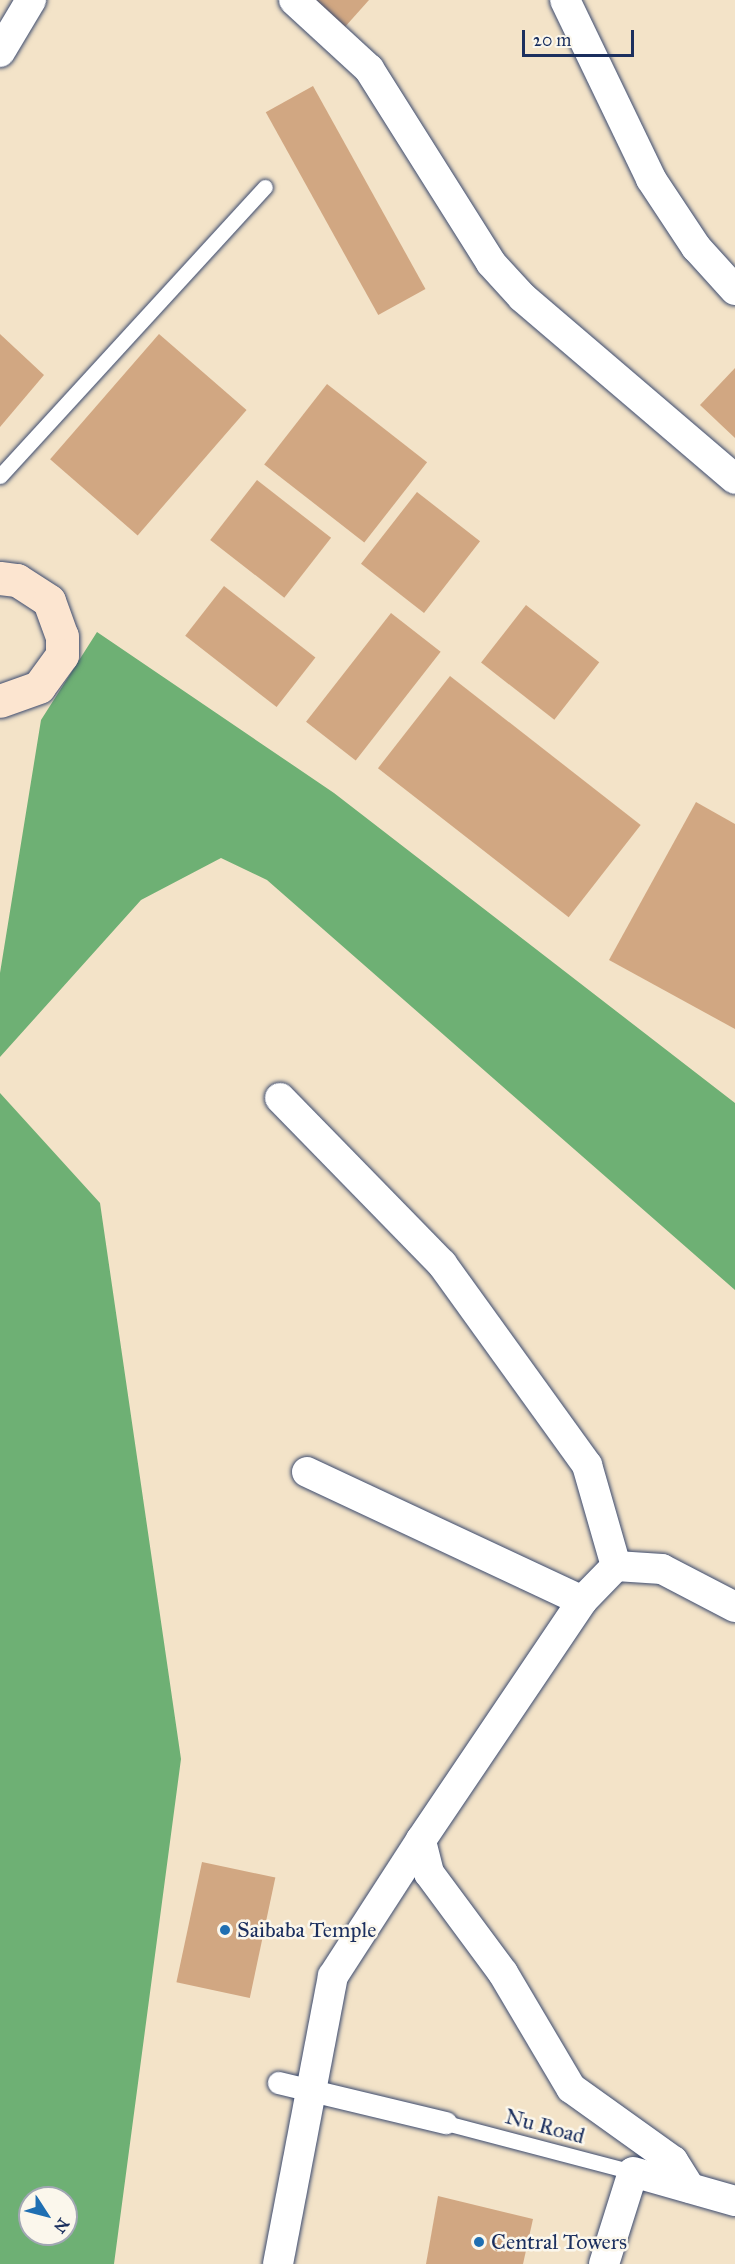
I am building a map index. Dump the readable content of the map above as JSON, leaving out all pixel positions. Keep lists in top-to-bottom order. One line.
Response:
{"streets":{"lane":["Nu Road"]},"places":["Saibaba Temple","Central Towers"],"scale_bar":"20 m","north":"bottom right"}
